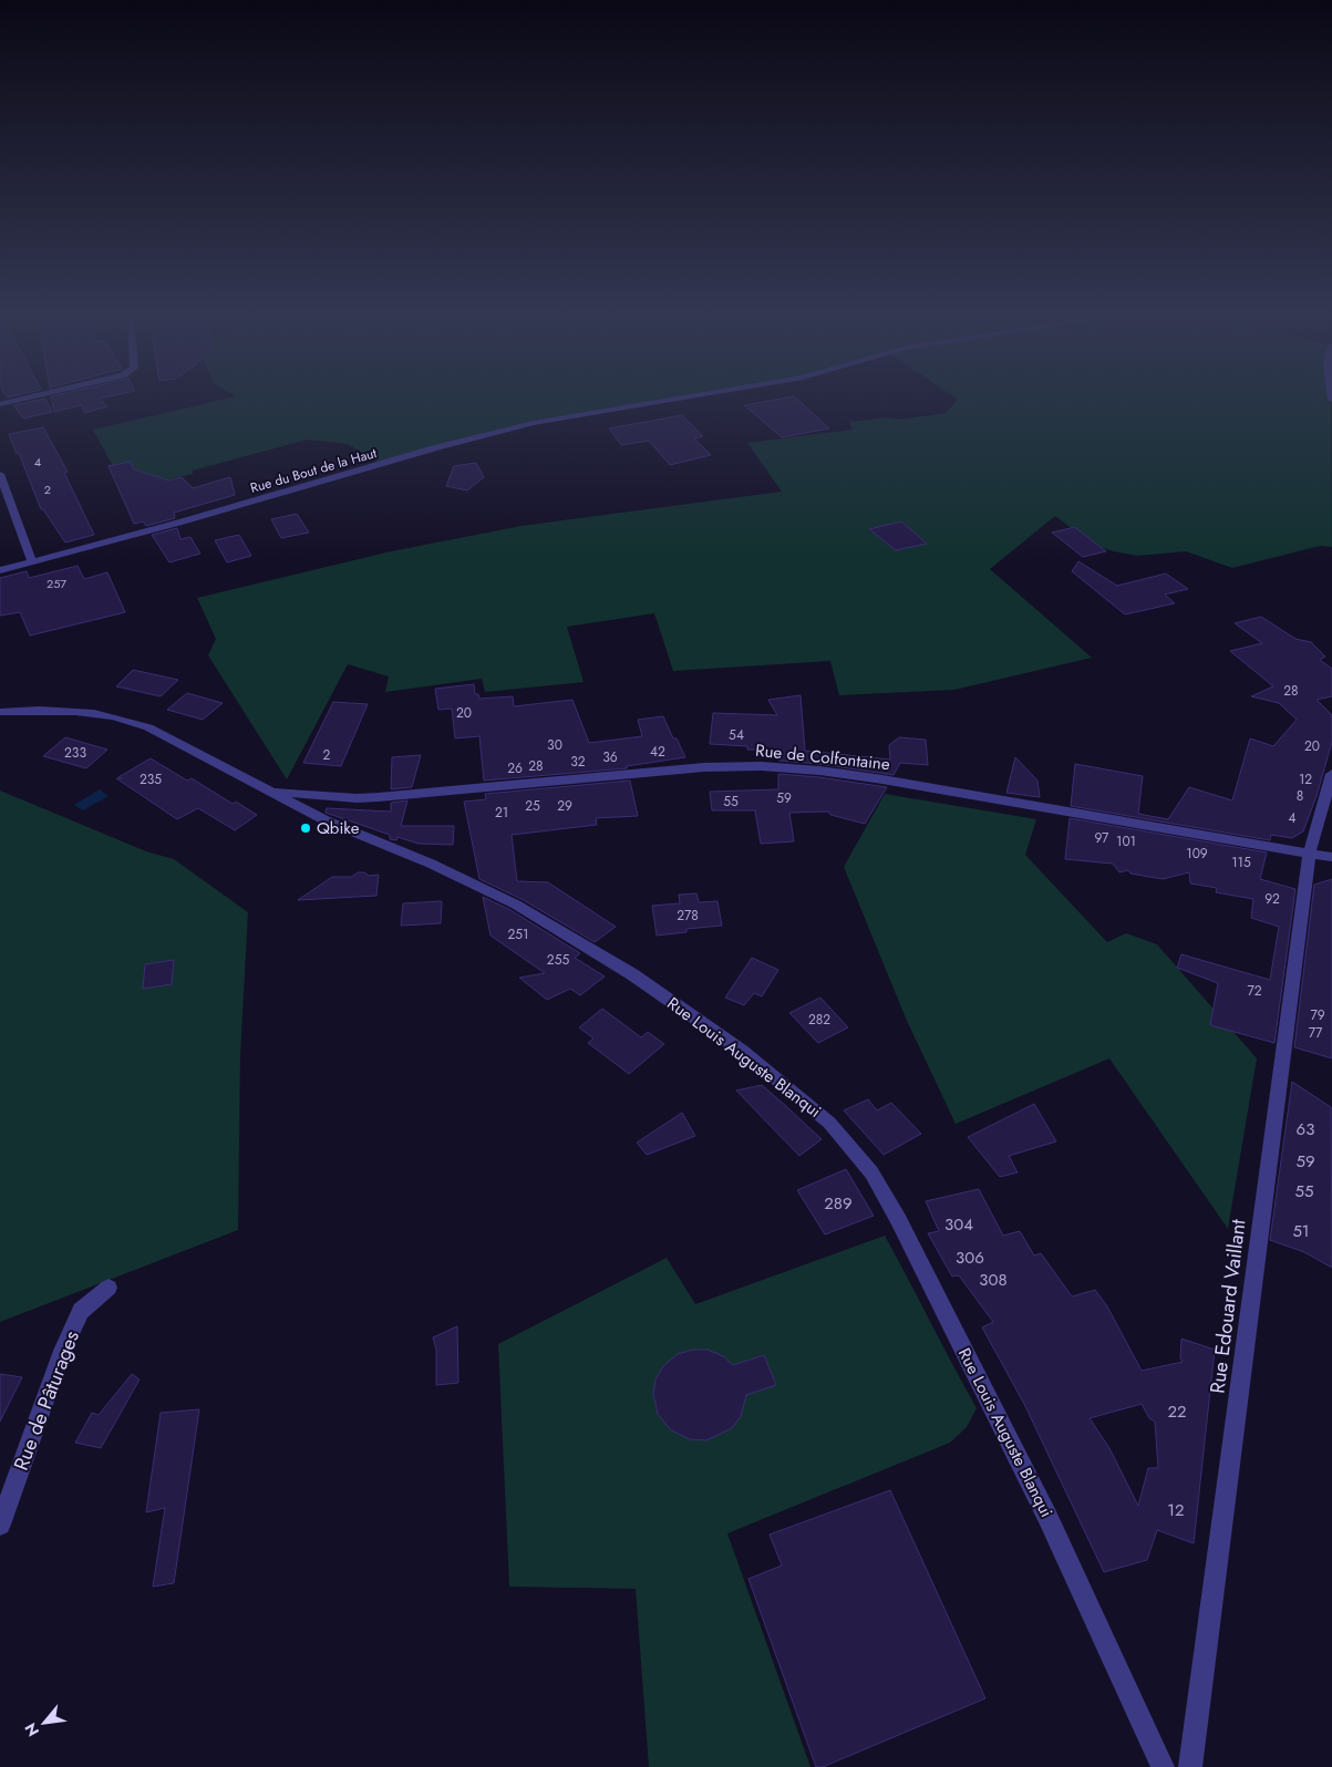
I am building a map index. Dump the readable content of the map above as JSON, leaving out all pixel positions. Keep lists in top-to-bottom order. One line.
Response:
{"streets":{"street":["Rue du Bout de la Haut","Rue de Colfontaine","Rue Louis Auguste Blanqui","Rue Edouard Vaillant","Rue de Pâturages"]},"crossings":[["Rue de Colfontaine","Rue Louis Auguste Blanqui"],["Rue de Colfontaine","Rue Edouard Vaillant"]],"places":["Qbike"],"house_numbers":["4","2","257","28","20","54","30","20","42","233","2","36","32","28","26","235","12","8","59","55","25","29","21","4","97","101","109","115","92","278","251","255","72","79","282","77","63","59","55","289","304","51","306","308","22","12"],"north":"bottom left"}
